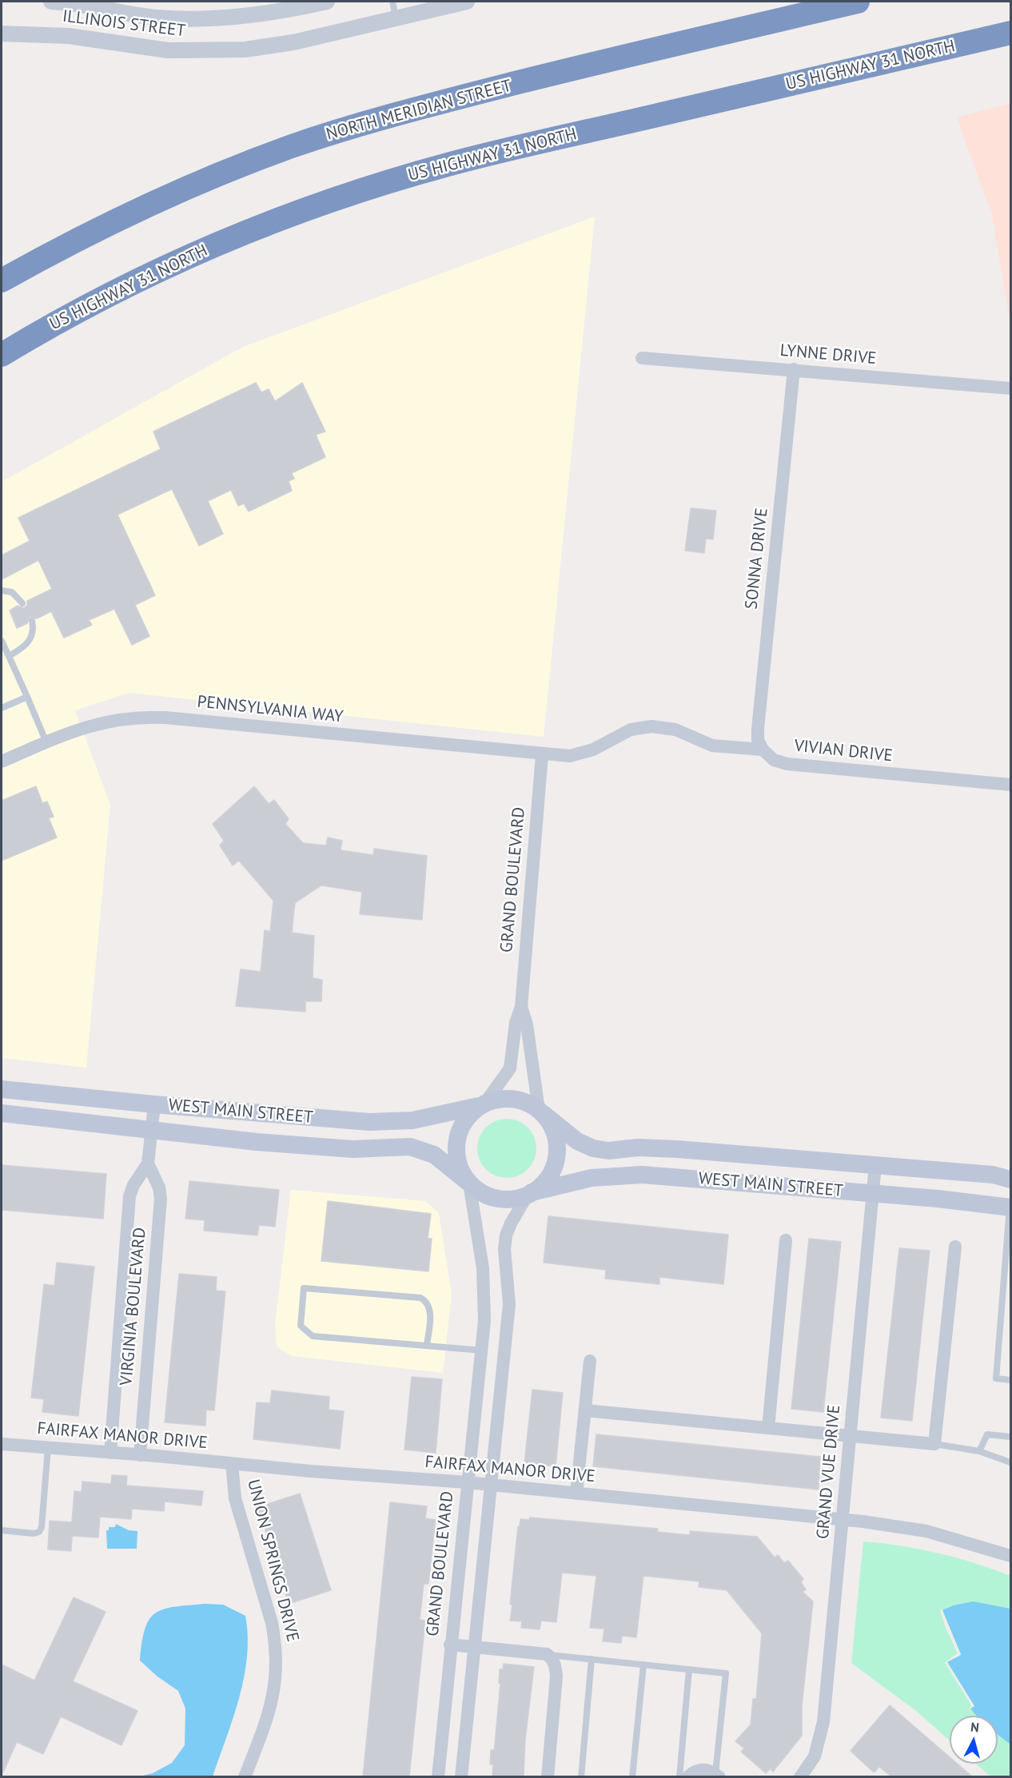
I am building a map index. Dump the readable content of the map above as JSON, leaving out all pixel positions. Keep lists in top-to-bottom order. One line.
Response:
{"streets":{"highway":["US HIGHWAY 31 NORTH","NORTH MERIDIAN STREET"],"main road":["WEST MAIN STREET"],"street":["ILLINOIS STREET","LYNNE DRIVE","SONNA DRIVE","PENNSYLVANIA WAY","VIVIAN DRIVE","GRAND BOULEVARD","VIRGINIA BOULEVARD","FAIRFAX MANOR DRIVE","GRAND VUE DRIVE","UNION SPRINGS DRIVE"]},"crossings":[["LYNNE DRIVE","SONNA DRIVE"],["SONNA DRIVE","VIVIAN DRIVE"],["PENNSYLVANIA WAY","VIVIAN DRIVE"],["PENNSYLVANIA WAY","GRAND BOULEVARD"],["VIVIAN DRIVE","GRAND BOULEVARD"],["GRAND BOULEVARD","WEST MAIN STREET"],["GRAND BOULEVARD","FAIRFAX MANOR DRIVE"],["WEST MAIN STREET","VIRGINIA BOULEVARD"],["WEST MAIN STREET","GRAND VUE DRIVE"],["VIRGINIA BOULEVARD","FAIRFAX MANOR DRIVE"],["FAIRFAX MANOR DRIVE","GRAND VUE DRIVE"],["FAIRFAX MANOR DRIVE","UNION SPRINGS DRIVE"]],"north":"top"}
